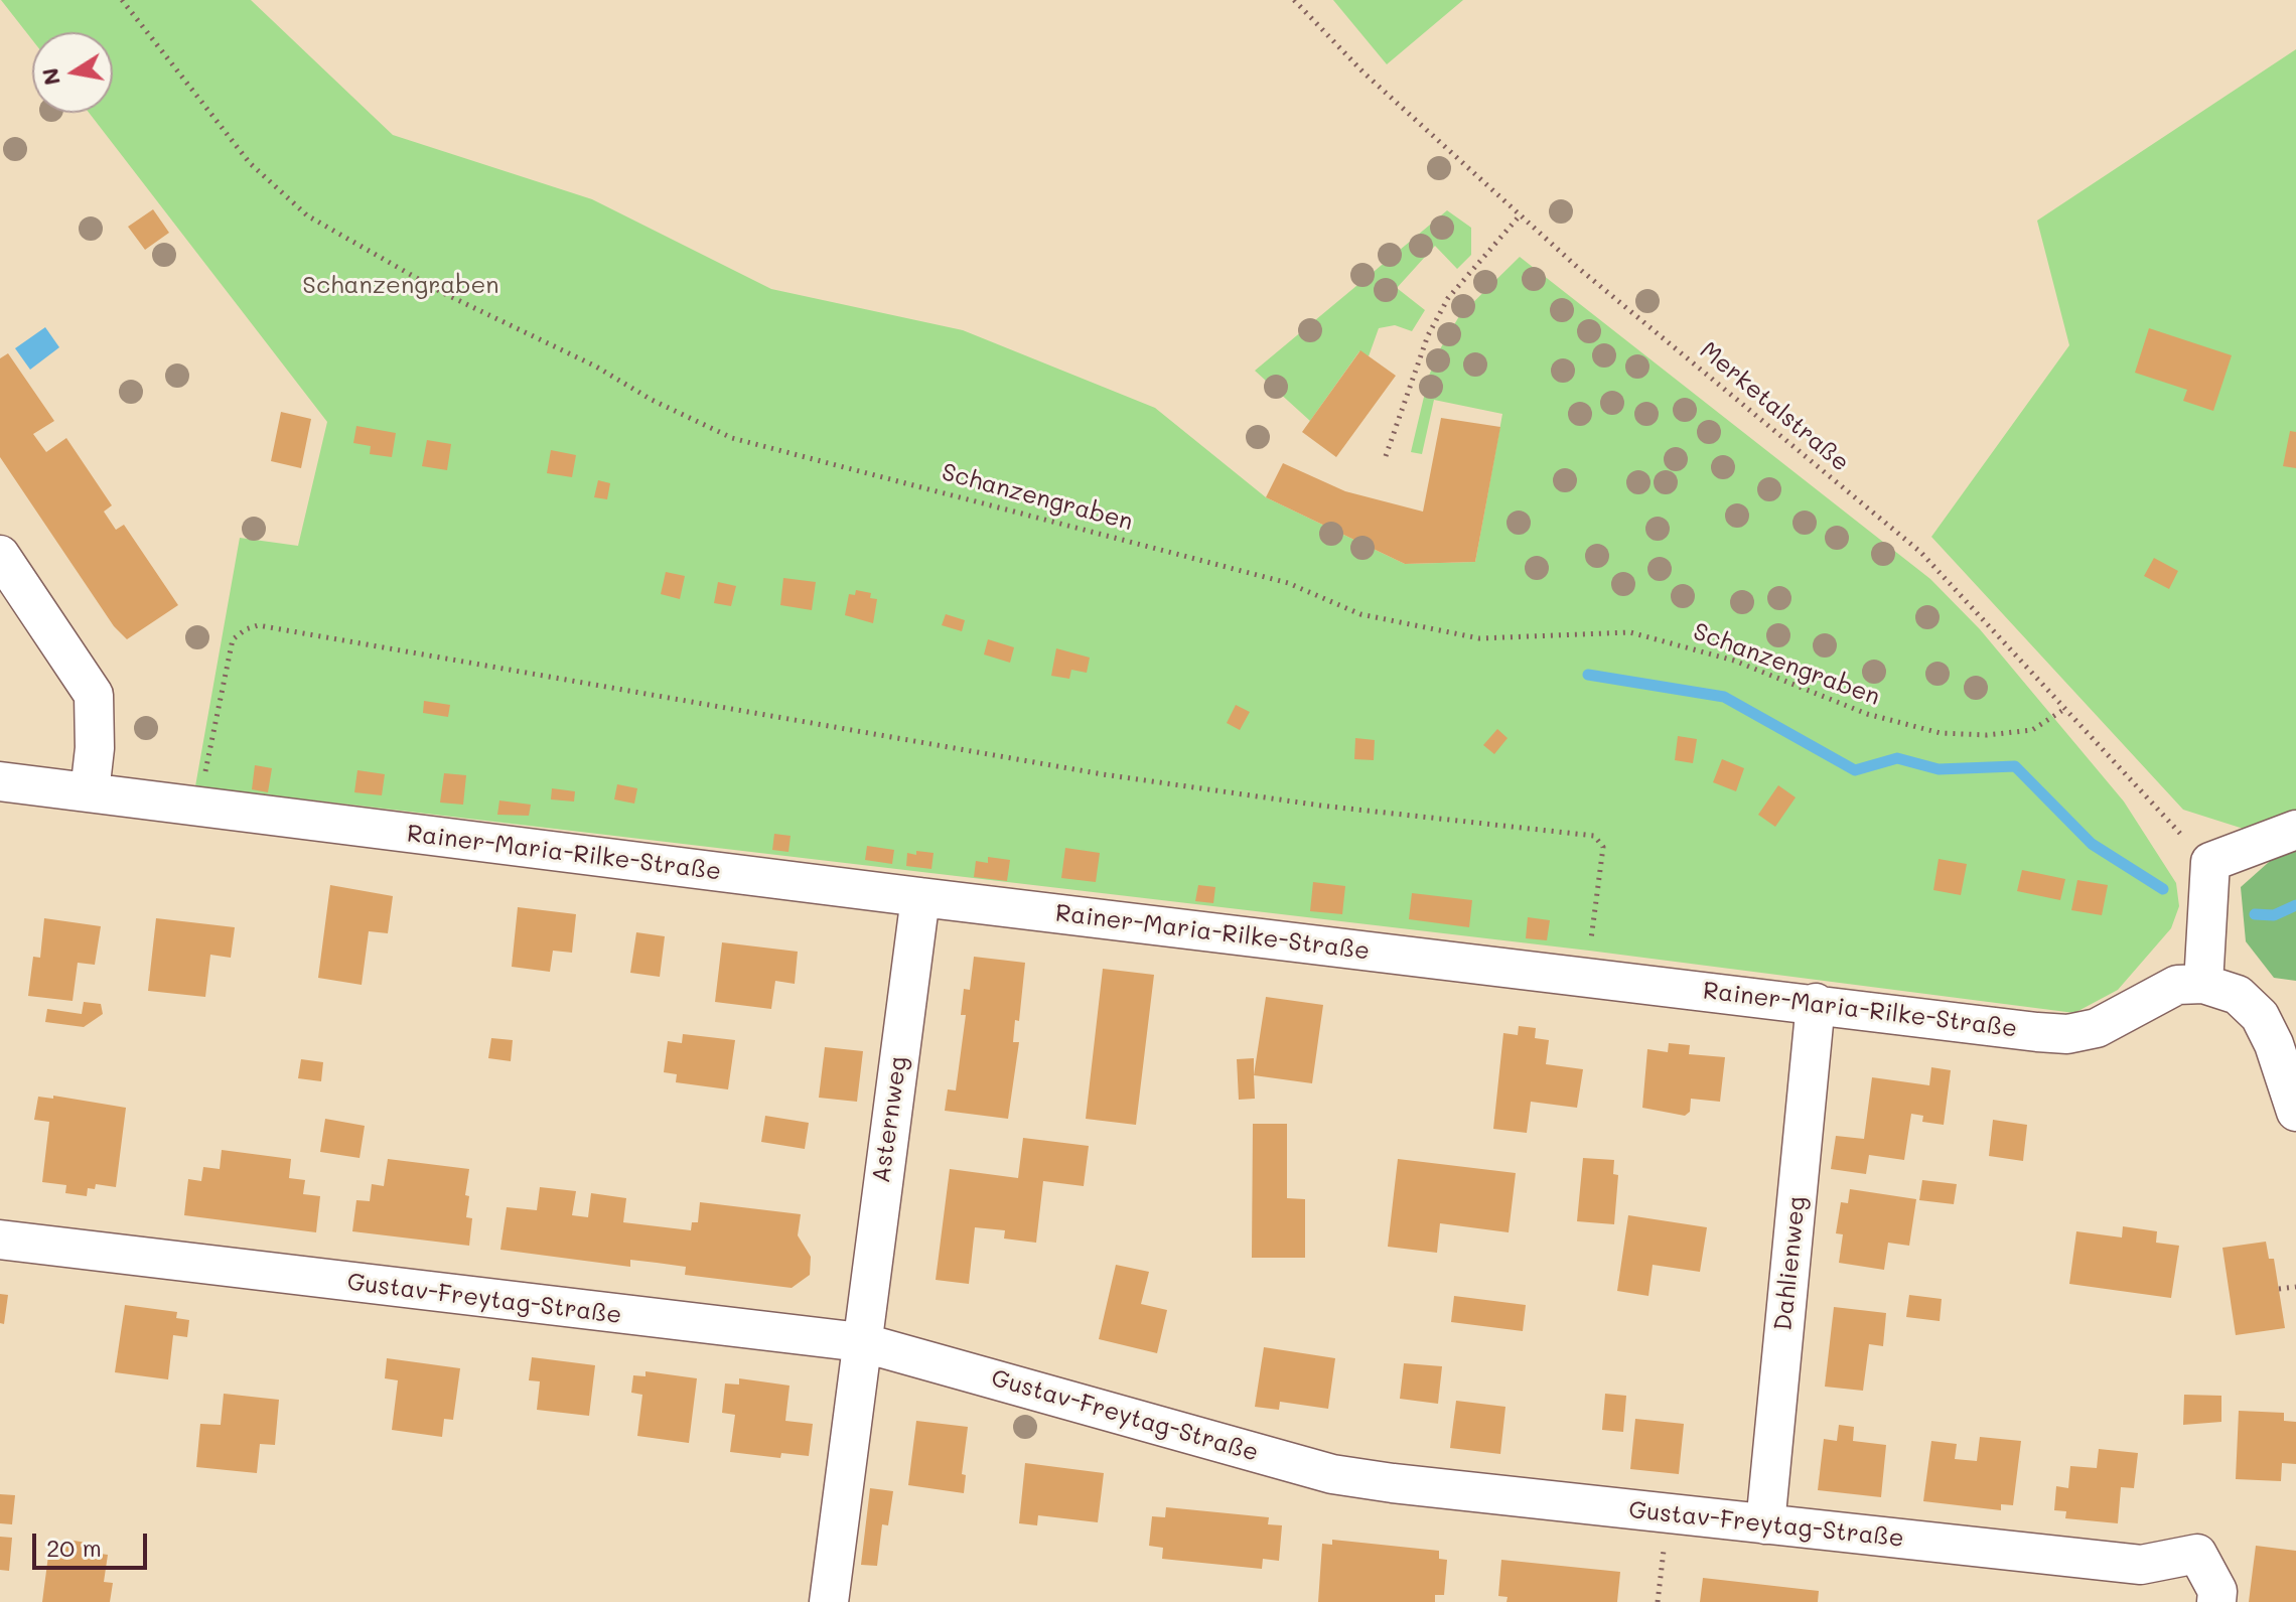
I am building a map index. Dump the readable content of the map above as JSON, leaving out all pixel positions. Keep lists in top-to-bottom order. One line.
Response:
{"streets":{"street":["Rainer-Maria-Rilke-Straße","Asternweg","Dahlienweg","Gustav-Freytag-Straße"],"path":["Merketalstraße","Schanzengraben"]},"crossings":[["Merketalstraße","Schanzengraben"],["Rainer-Maria-Rilke-Straße","Asternweg"],["Rainer-Maria-Rilke-Straße","Dahlienweg"],["Asternweg","Gustav-Freytag-Straße"],["Dahlienweg","Gustav-Freytag-Straße"]],"parks":["Schanzengraben"],"scale_bar":"20 m","north":"left"}
